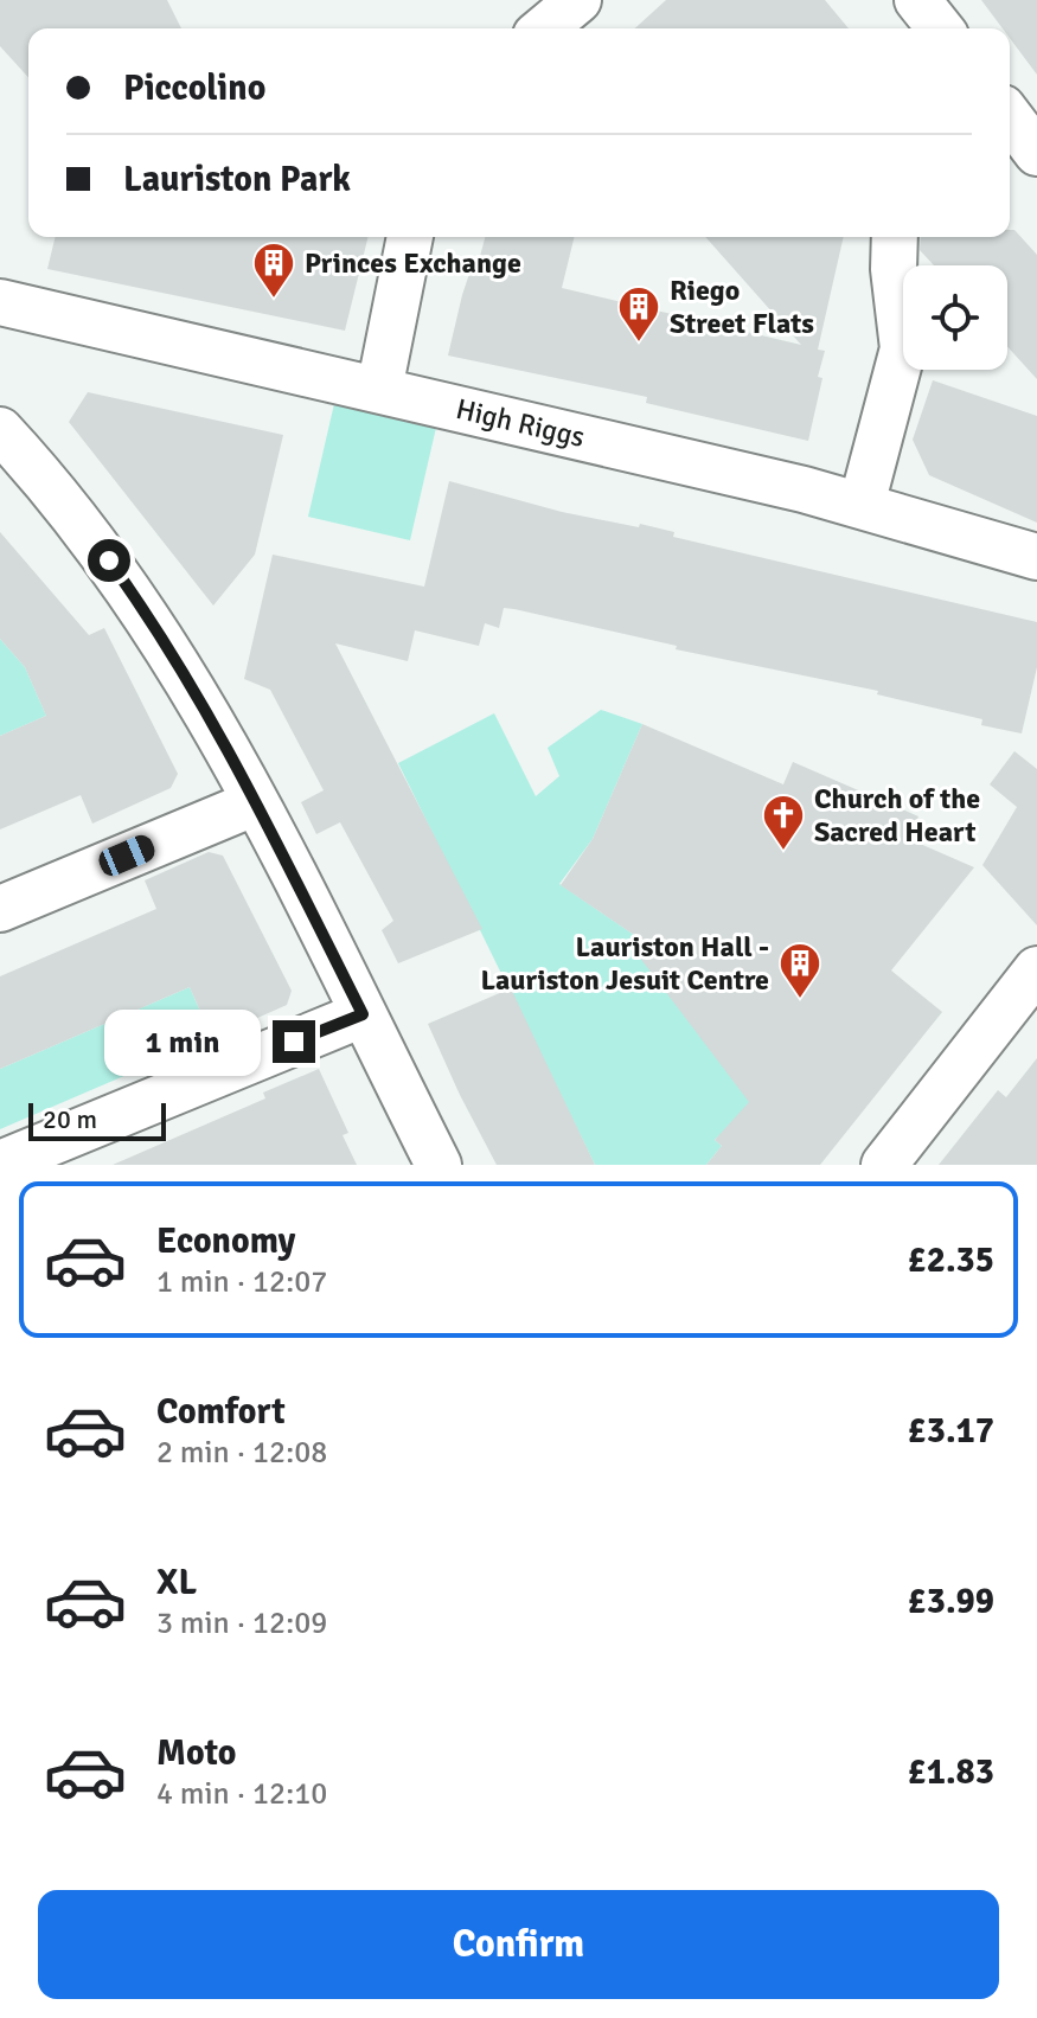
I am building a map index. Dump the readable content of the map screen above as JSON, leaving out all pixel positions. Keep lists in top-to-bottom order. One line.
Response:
{"streets":{"street":["High Riggs"]},"places":{"building":["Princes Exchange","Riego Street Flats","Lauriston Hall - Lauriston Jesuit Centre"],"church":["Church of the Sacred Heart"]},"scale_bar":"20 m","page":{"banner":["Piccolino","Lauriston Park"],"bubble":"1 min","scale":"20 m","list":[{"name":"Economy","note":"1 min · 12:07","value":"£2.35"},{"name":"Comfort","note":"2 min · 12:08","value":"£3.17"},{"name":"XL","note":"3 min · 12:09","value":"£3.99"},{"name":"Moto","note":"4 min · 12:10","value":"£1.83"}],"buttons":"Confirm"}}
